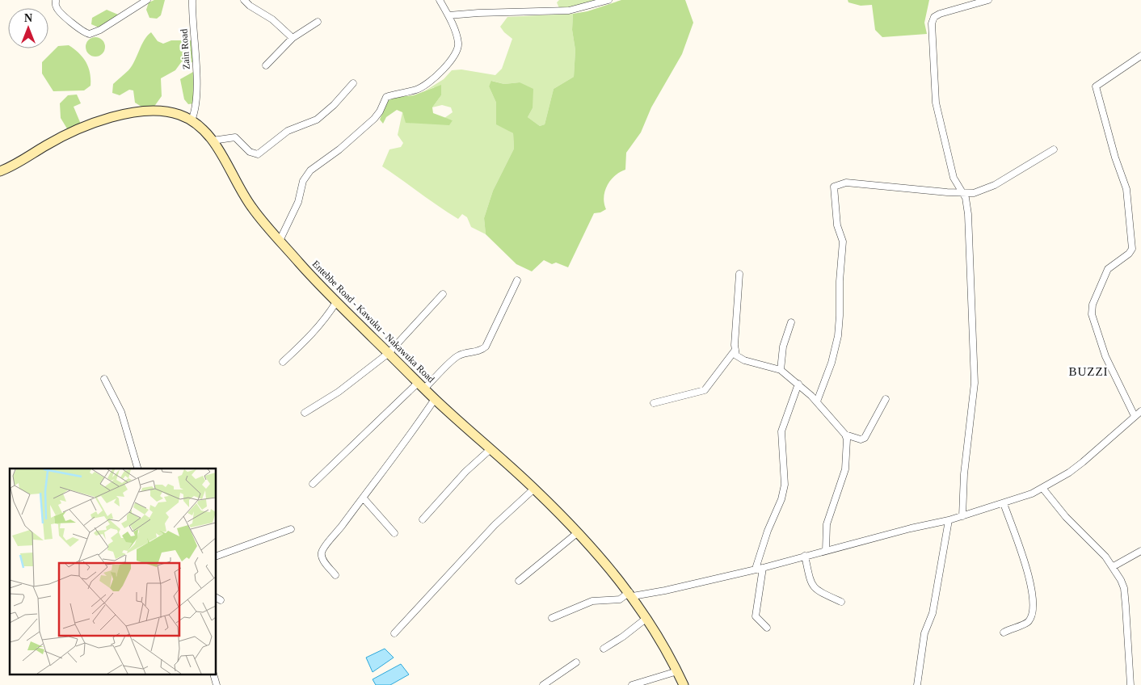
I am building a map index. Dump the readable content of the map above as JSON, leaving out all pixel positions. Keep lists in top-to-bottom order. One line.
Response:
{"streets":{"main road":["Entebbe Road - Kawuku - Nakawuka Road"],"street":["Zain Road"]},"crossings":[["Zain Road","Entebbe Road - Kawuku - Nakawuka Road"]],"districts":["BUZZI"],"north":"top"}
